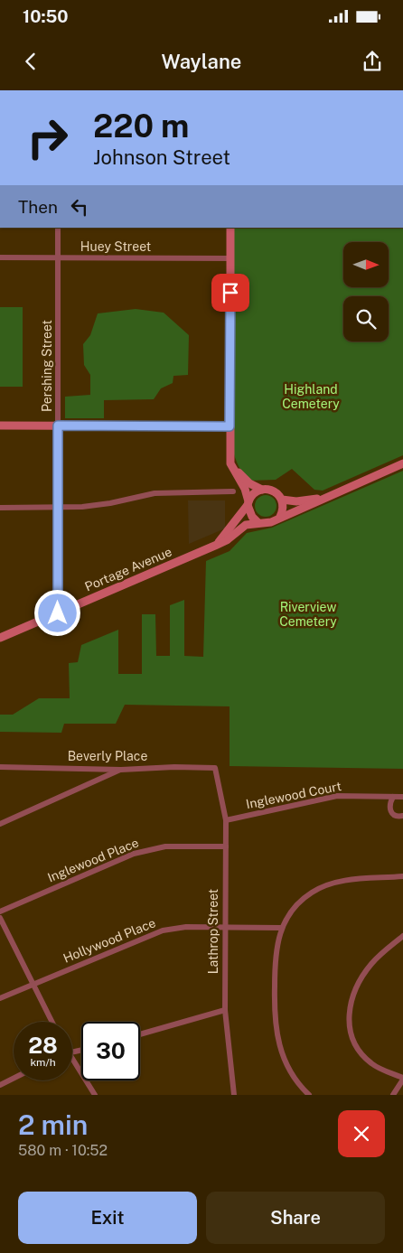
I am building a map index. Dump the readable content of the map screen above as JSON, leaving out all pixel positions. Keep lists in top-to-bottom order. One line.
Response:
{"streets":{"main road":["Portage Avenue"],"street":["Huey Street","Pershing Street","Beverly Place","Inglewood Court","Inglewood Place","Lathrop Street","Hollywood Place"]},"crossings":[["Huey Street","Pershing Street"],["Pershing Street","Portage Avenue"],["Beverly Place","Lathrop Street"],["Inglewood Court","Lathrop Street"],["Inglewood Place","Lathrop Street"],["Lathrop Street","Hollywood Place"]],"parks":["Highland Cemetery","Riverview Cemetery"],"north":"right","page":{"status":"10:50","header":"Waylane","turn":["220 m","Johnson Street"],"then":"Then","speed":"28 km/h","limit":"30","heading":["2 min","580 m · 10:52"],"buttons":["Exit","Share"]}}
